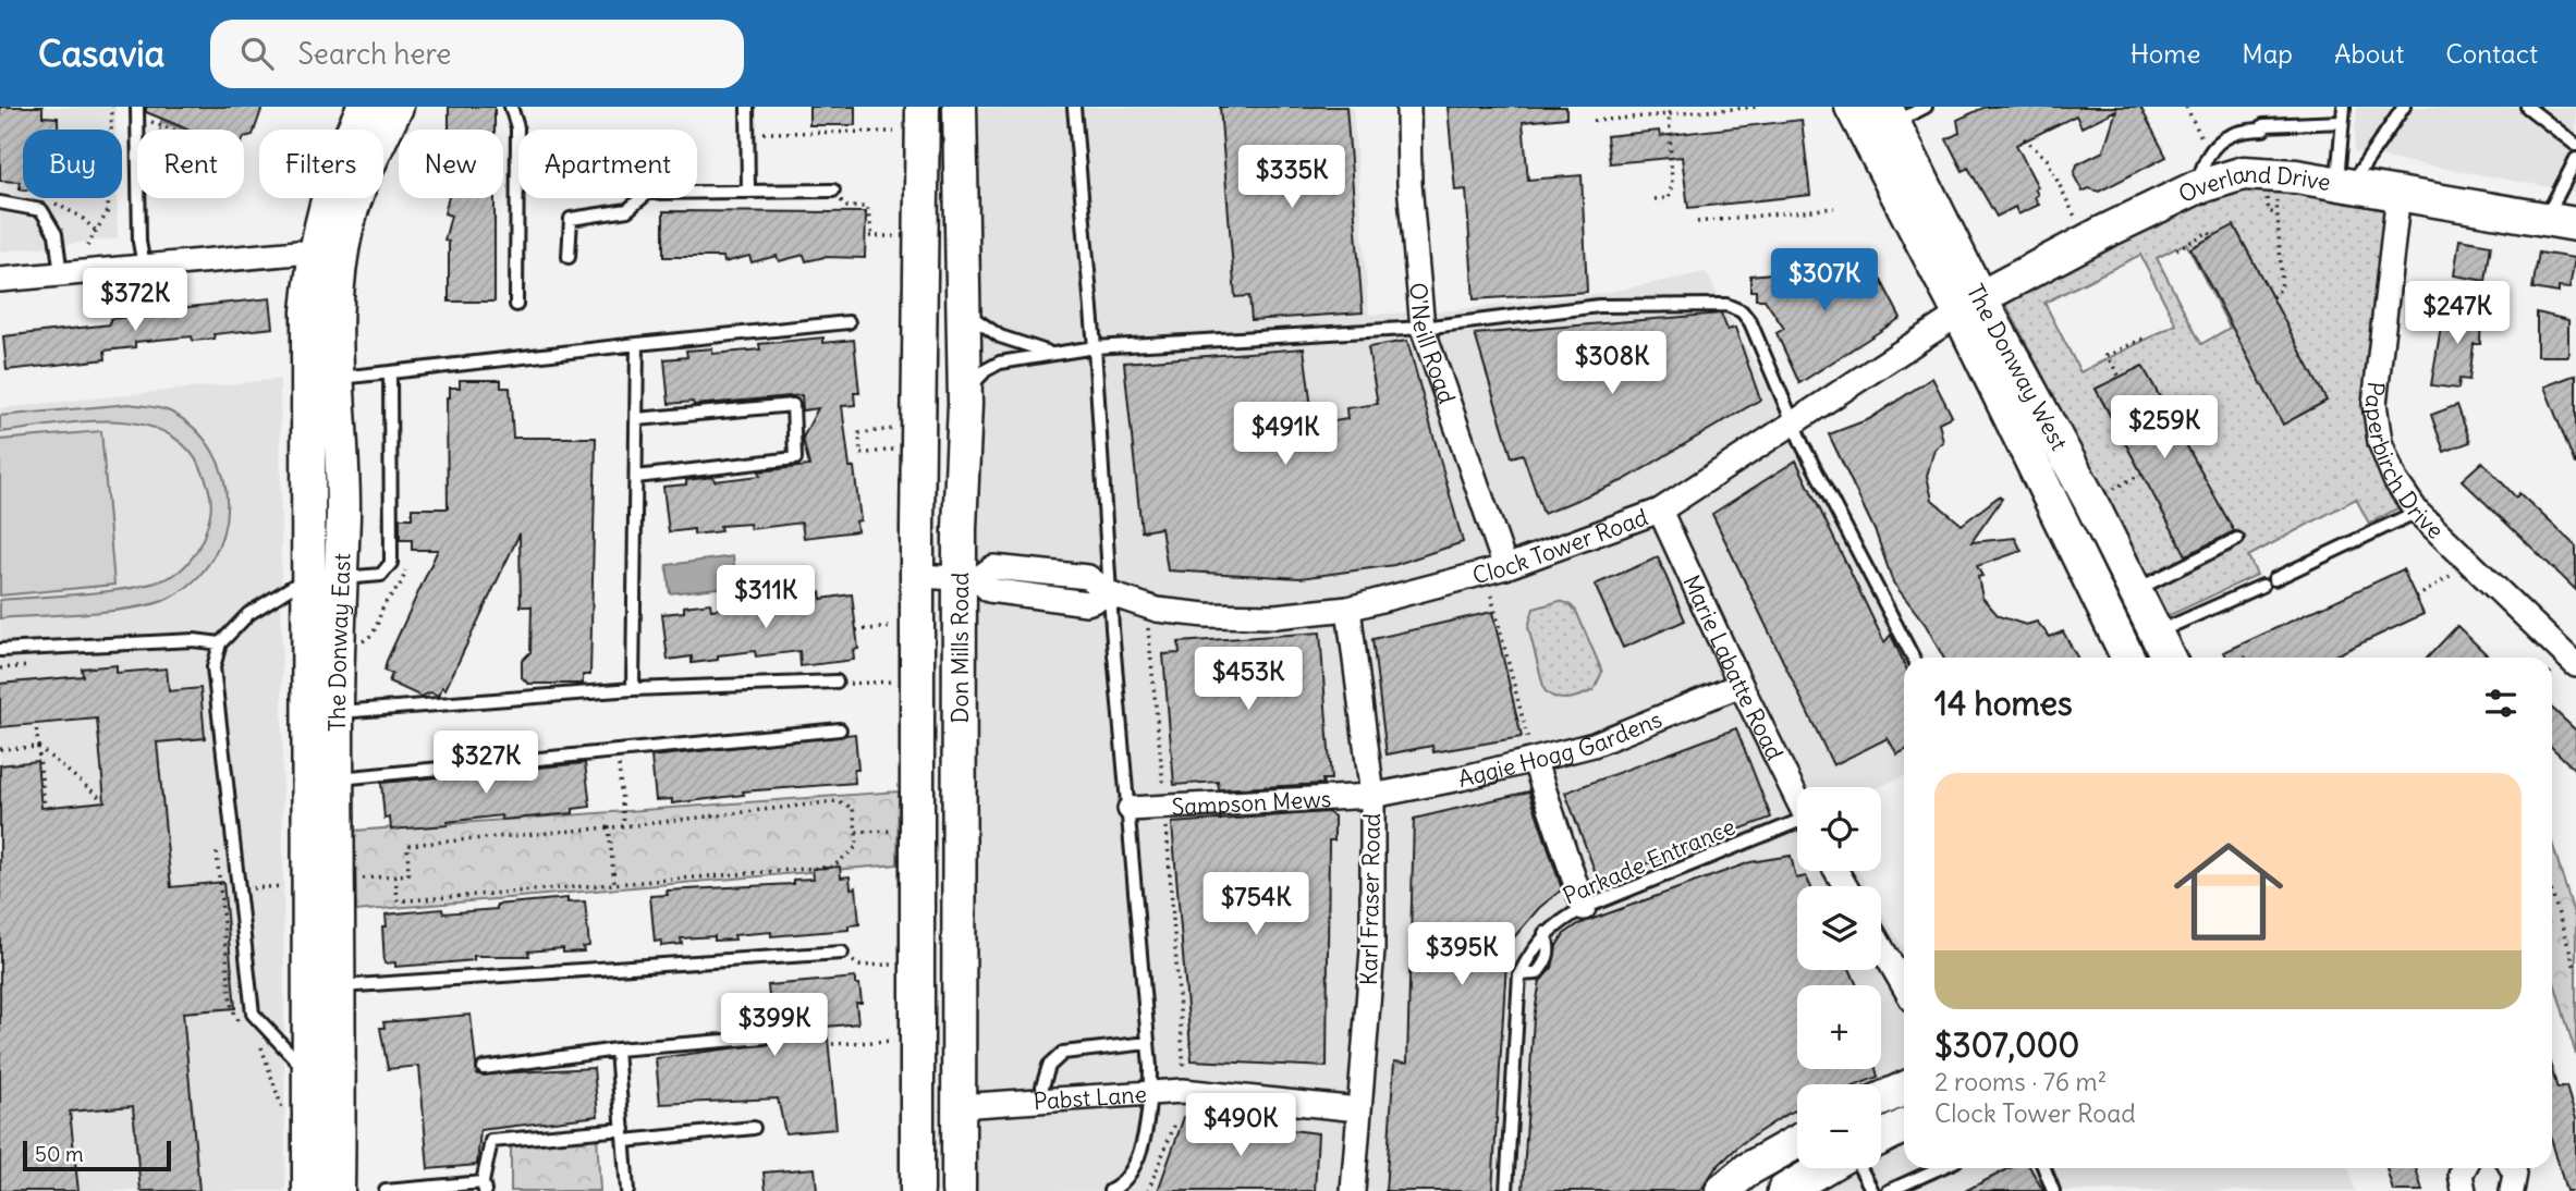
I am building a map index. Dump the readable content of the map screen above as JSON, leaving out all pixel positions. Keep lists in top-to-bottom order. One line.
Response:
{"streets":{"street":["Overland Drive","O'Neill Road","The Donway West","Paperbirch Drive","Clock Tower Road","The Donway East","Don Mills Road","Marie Labatte Road","Aggie Hogg Gardens","Sampson Mews","Karl Fraser Road","Pabst Lane"],"lane":["Parkade Entrance"]},"crossings":[["Overland Drive","The Donway West"],["Overland Drive","Paperbirch Drive"],["Overland Drive","Clock Tower Road"],["O'Neill Road","Clock Tower Road"],["The Donway West","Clock Tower Road"],["Clock Tower Road","Don Mills Road"],["Clock Tower Road","Marie Labatte Road"],["Clock Tower Road","Karl Fraser Road"],["Don Mills Road","Pabst Lane"],["Marie Labatte Road","Aggie Hogg Gardens"],["Aggie Hogg Gardens","Sampson Mews"],["Aggie Hogg Gardens","Karl Fraser Road"],["Sampson Mews","Karl Fraser Road"],["Karl Fraser Road","Pabst Lane"]],"scale_bar":"50 m","page":{"header":"Casavia","search":"Search here","nav":["Home","Map","About","Contact"],"chip":["Buy","Rent","Filters","New","Apartment"],"price":["$335K","$307K","$372K","$247K","$308K","$259K","$491K","$311K","$453K","$327K","$754K","$395K","$399K","$490K"],"heading":"14 homes","list":[{"name":"$307,000","note":"2 rooms · 76 m² · Clock Tower Road"}],"map_buttons":["+","−"],"scale":"50 m"}}
